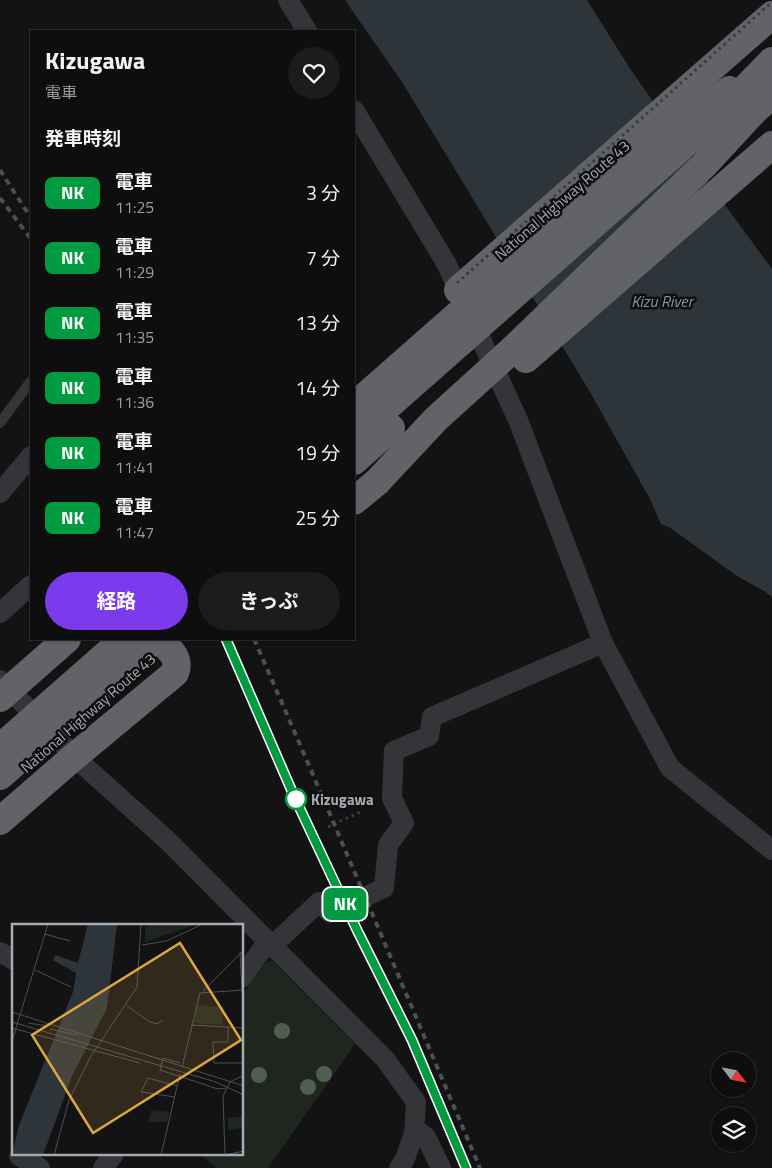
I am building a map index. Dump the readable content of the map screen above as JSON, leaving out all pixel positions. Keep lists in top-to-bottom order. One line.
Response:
{"streets":{"highway":["National Highway Route 43"]},"water":["Kizu River"],"places":["Kizugawa"],"north":"bottom right","page":{"on_map":"NK","heading":[["Kizugawa","電車"],"発車時刻"],"list":[{"mark":"NK","name":"電車","note":"11:25","value":"3 分"},{"mark":"NK","name":"電車","note":"11:29","value":"7 分"},{"mark":"NK","name":"電車","note":"11:35","value":"13 分"},{"mark":"NK","name":"電車","note":"11:36","value":"14 分"},{"mark":"NK","name":"電車","note":"11:41","value":"19 分"},{"mark":"NK","name":"電車","note":"11:47","value":"25 分"}],"buttons":["経路","きっぷ"]}}
